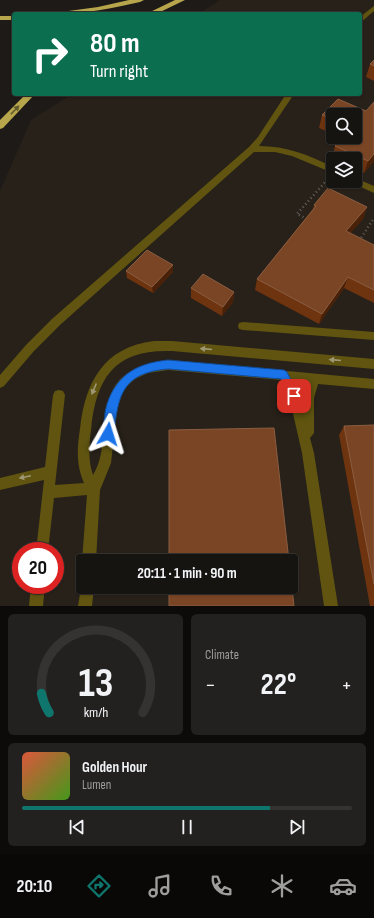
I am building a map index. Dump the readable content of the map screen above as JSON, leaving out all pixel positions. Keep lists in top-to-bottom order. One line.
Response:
{"page":{"turn":["80 m","Turn right"],"limit":"20","trip":"20:11 · 1 min · 90 m","tile":"Climate","heat":["−","22°","+"],"song":["Golden Hour","Lumen"],"tabs":"20:10","gauge":["13","km/h"]}}
